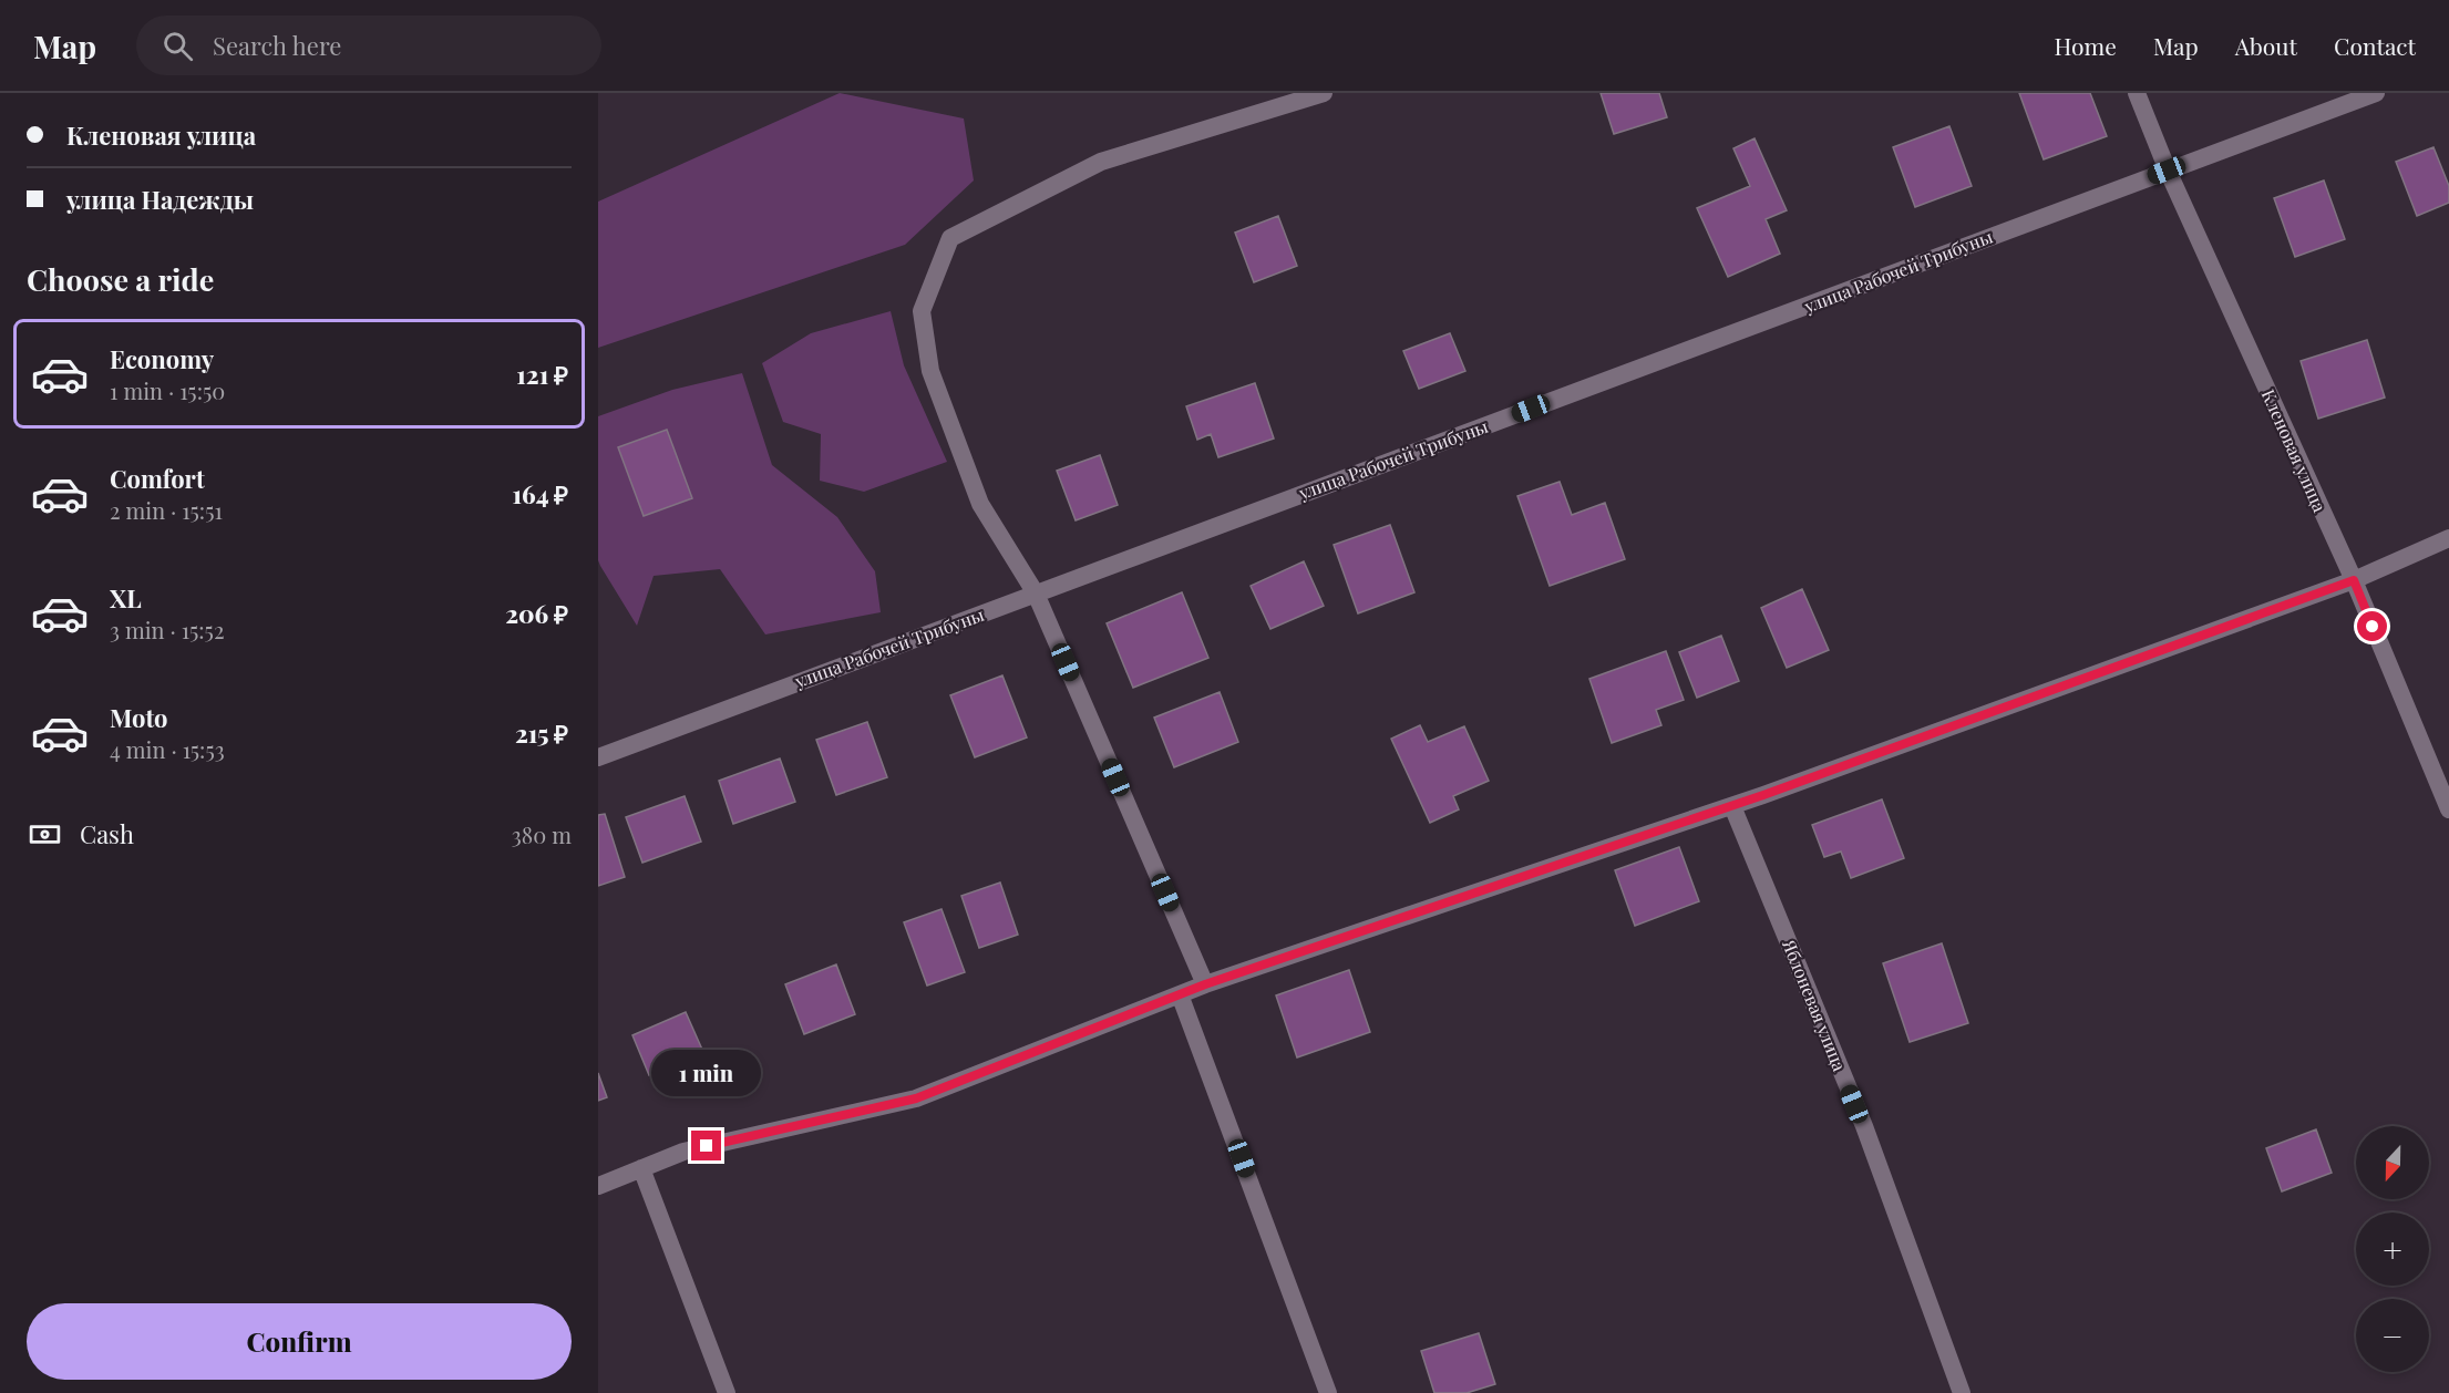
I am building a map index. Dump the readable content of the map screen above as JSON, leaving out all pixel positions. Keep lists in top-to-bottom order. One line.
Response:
{"streets":{"street":["улица Рабочей Трибуны","Кленовая улица","Яблоневая улица"]},"crossings":[["улица Рабочей Трибуны","Кленовая улица"]],"north":"bottom","page":{"header":"Map","search":"Search here","nav":["Home","Map","About","Contact"],"banner":["Кленовая улица","улица Надежды"],"heading":"Choose a ride","list":[{"name":"Economy","note":"1 min · 15:50","value":"121 ₽"},{"name":"Comfort","note":"2 min · 15:51","value":"164 ₽"},{"name":"XL","note":"3 min · 15:52","value":"206 ₽"},{"name":"Moto","note":"4 min · 15:53","value":"215 ₽"}],"pay":["Cash","380 m"],"bubble":"1 min","map_buttons":["+","−"],"buttons":"Confirm"}}
